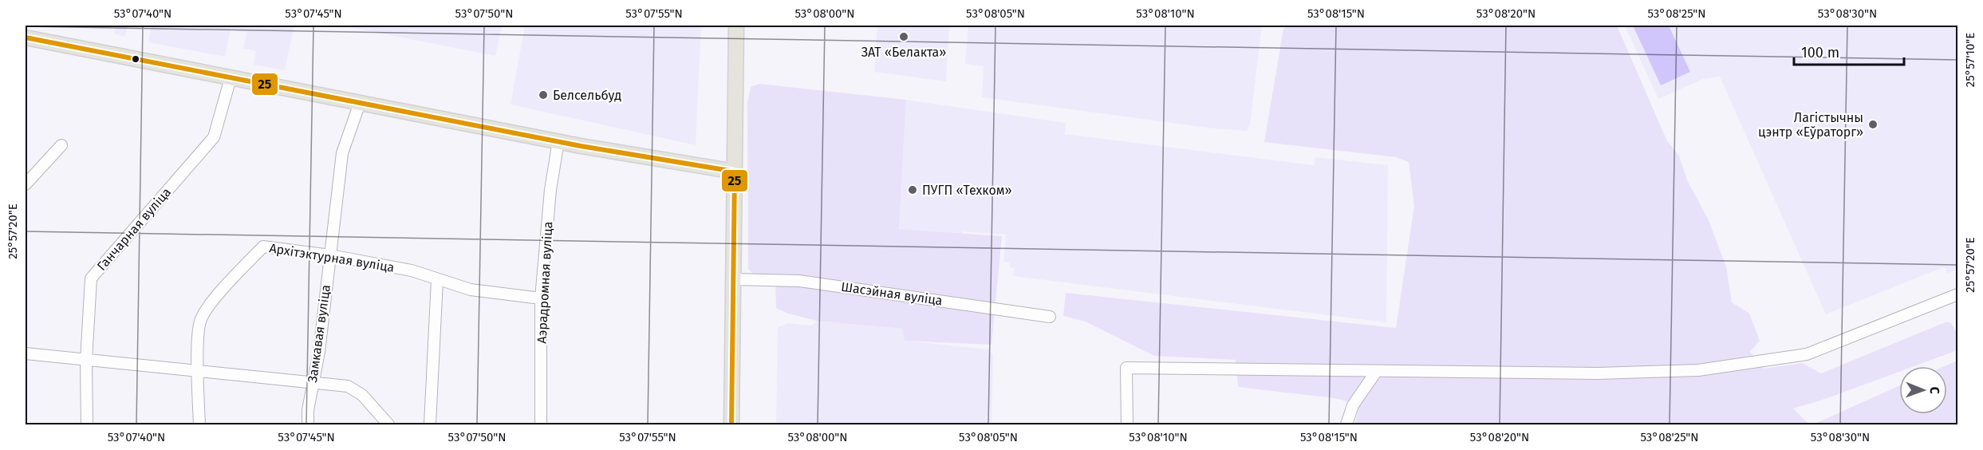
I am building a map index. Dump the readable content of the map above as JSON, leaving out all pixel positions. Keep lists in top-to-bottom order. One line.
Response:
{"streets":{"street":["Ганчарная вуліца","Архітэктурная вуліца","Аэрадромная вуліца","Шасэйная вуліца","Замкавая вуліца"]},"crossings":[["Архітэктурная вуліца","Аэрадромная вуліца"],["Архітэктурная вуліца","Замкавая вуліца"]],"places":["ЗАТ «Белакта»","Белсельбуд","Лагістычны цэнтр «Еўраторг»","ПУГП «Техком»"],"lines":["transit line 25"],"scale_bar":"100 m","north":"right","coordinates":["53°07'40\"N","53°07'45\"N","53°07'50\"N","53°07'55\"N","53°08'00\"N","53°08'05\"N","53°08'10\"N","53°08'15\"N","53°08'20\"N","53°08'25\"N","53°08'30\"N","25°57'10\"E","25°57'20\"E"]}
